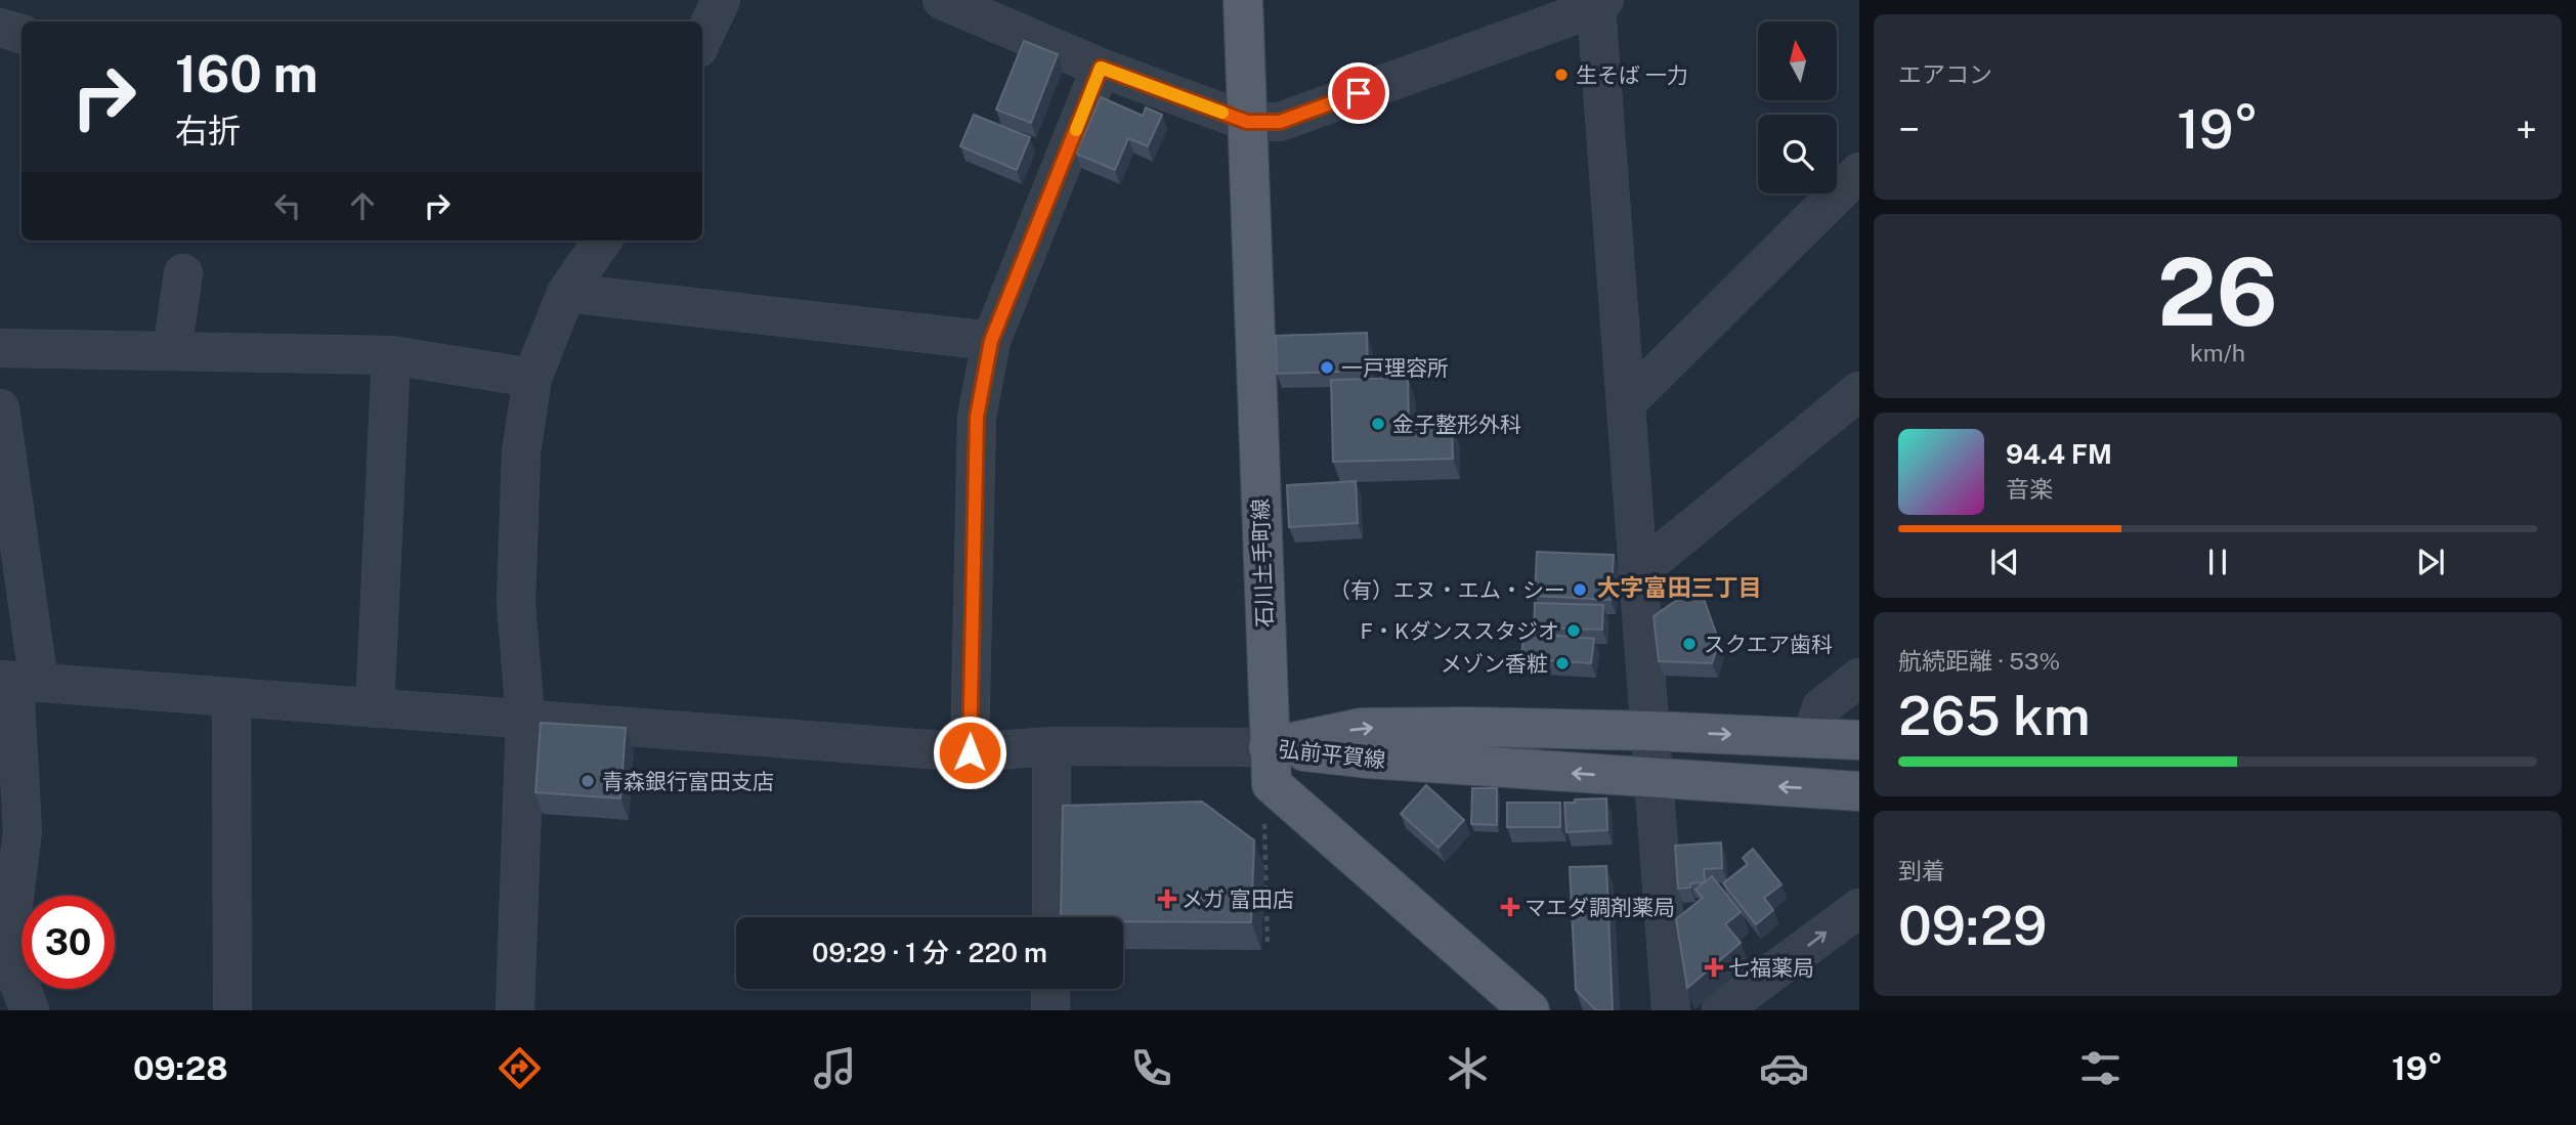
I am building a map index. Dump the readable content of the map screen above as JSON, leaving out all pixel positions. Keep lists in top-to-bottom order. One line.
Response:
{"streets":{"main road":["石川土手町線","弘前平賀線"]},"crossings":[["石川土手町線","弘前平賀線"]],"districts":["大字富田三丁目"],"places":{"other":["生そば 一力","一戸理容所","金子整形外科","（有）エヌ・エム・シー","F・Kダンススタジオ","スクエア歯科","メゾン香粧","青森銀行富田支店"],"health":["メガ 富田店","マエダ調剤薬局","七福薬局"]},"north":"top","page":{"tile":["エアコン",["26","km/h"],["航続距離 · 53%","265 km"],["到着","09:29"]],"turn":["160 m","右折"],"heat":["−","19°","+"],"song":["94.4 FM","音楽"],"limit":"30","trip":"09:29 · 1 分 · 220 m","tabs":["09:28","19°"]}}
